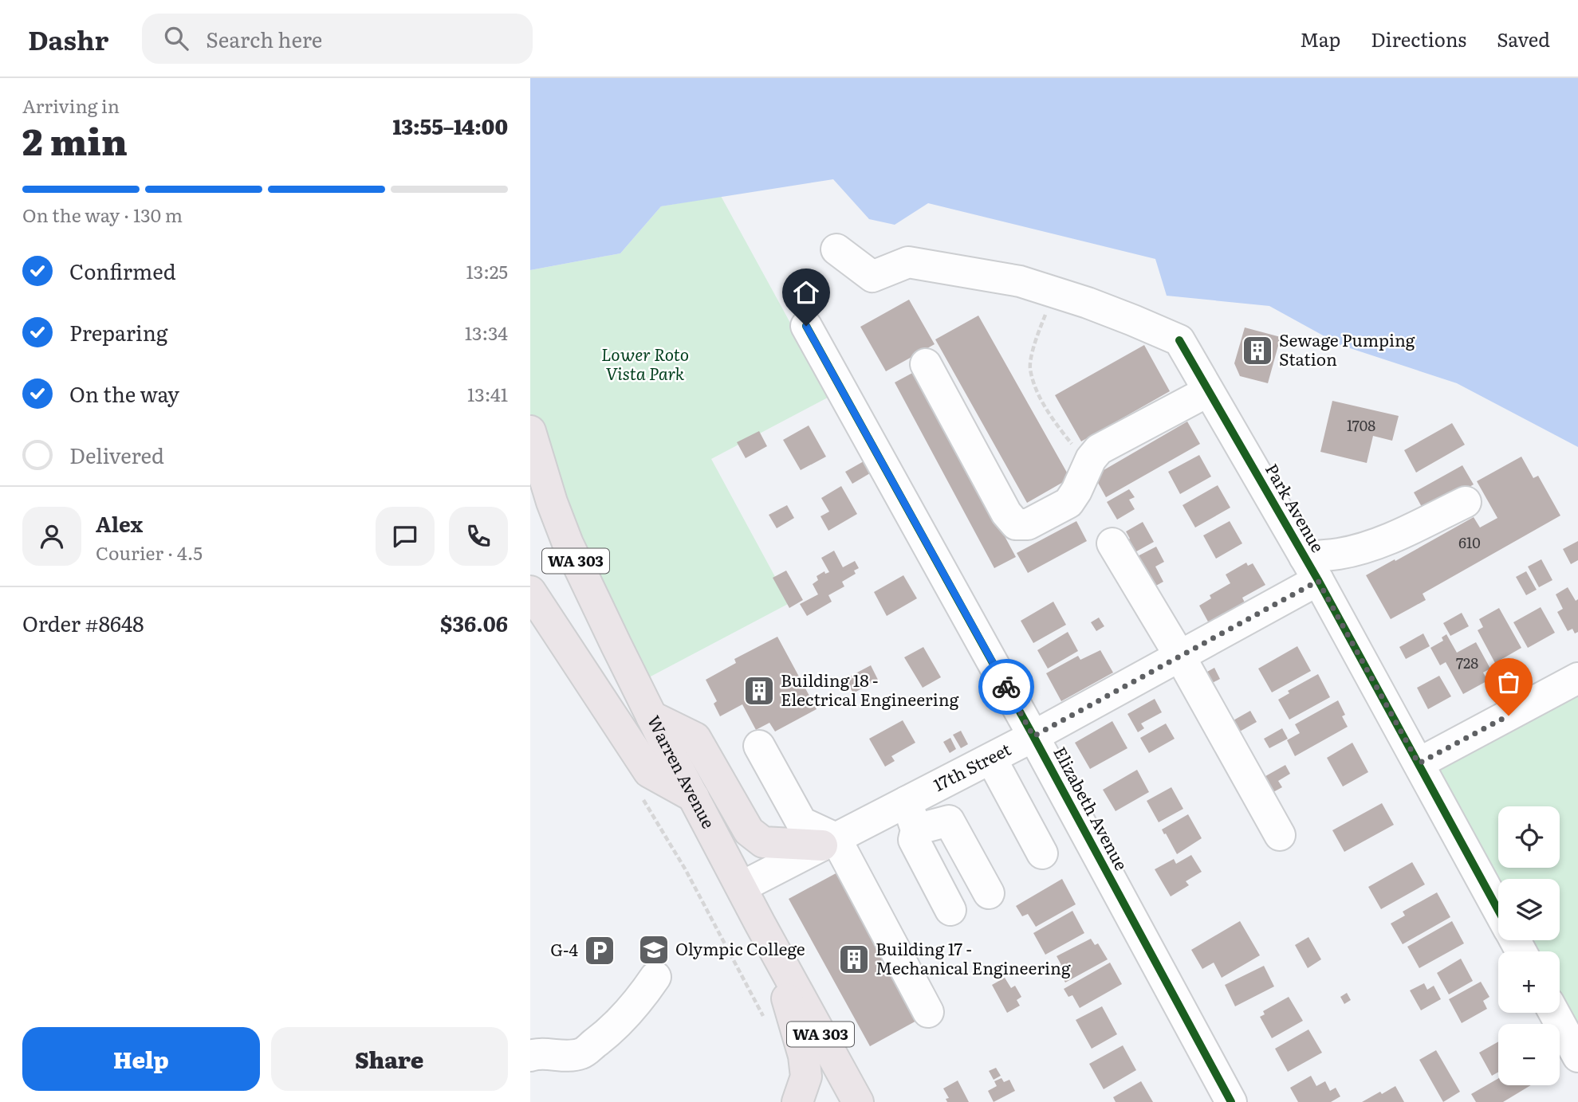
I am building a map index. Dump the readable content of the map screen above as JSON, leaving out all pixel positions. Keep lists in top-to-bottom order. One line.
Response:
{"streets":{"main road":["WA 303","Warren Avenue"],"street":["Park Avenue","17th Street","Elizabeth Avenue"]},"crossings":[["Park Avenue","17th Street"],["17th Street","Warren Avenue"],["17th Street","Elizabeth Avenue"]],"parks":["Lower Roto Vista Park"],"places":{"building":["Sewage Pumping Station","Building 18 - Electrical Engineering","Building 17 - Mechanical Engineering"],"school or university":["Olympic College"],"parking":["G-4"]},"house_numbers":["1708","610","728"],"page":{"header":"Dashr","search":"Search here","nav":["Map","Directions","Saved"],"heading":["2 min","Arriving in","13:55–14:00"],"panel":["Alex","Courier · 4.5","Order #8648","$36.06"],"bar":"On the way · 130 m","list":[["Confirmed","13:25"],["Preparing","13:34"],["On the way","13:41"],"Delivered"],"map_buttons":["+","−"],"buttons":["Help","Share"]}}
